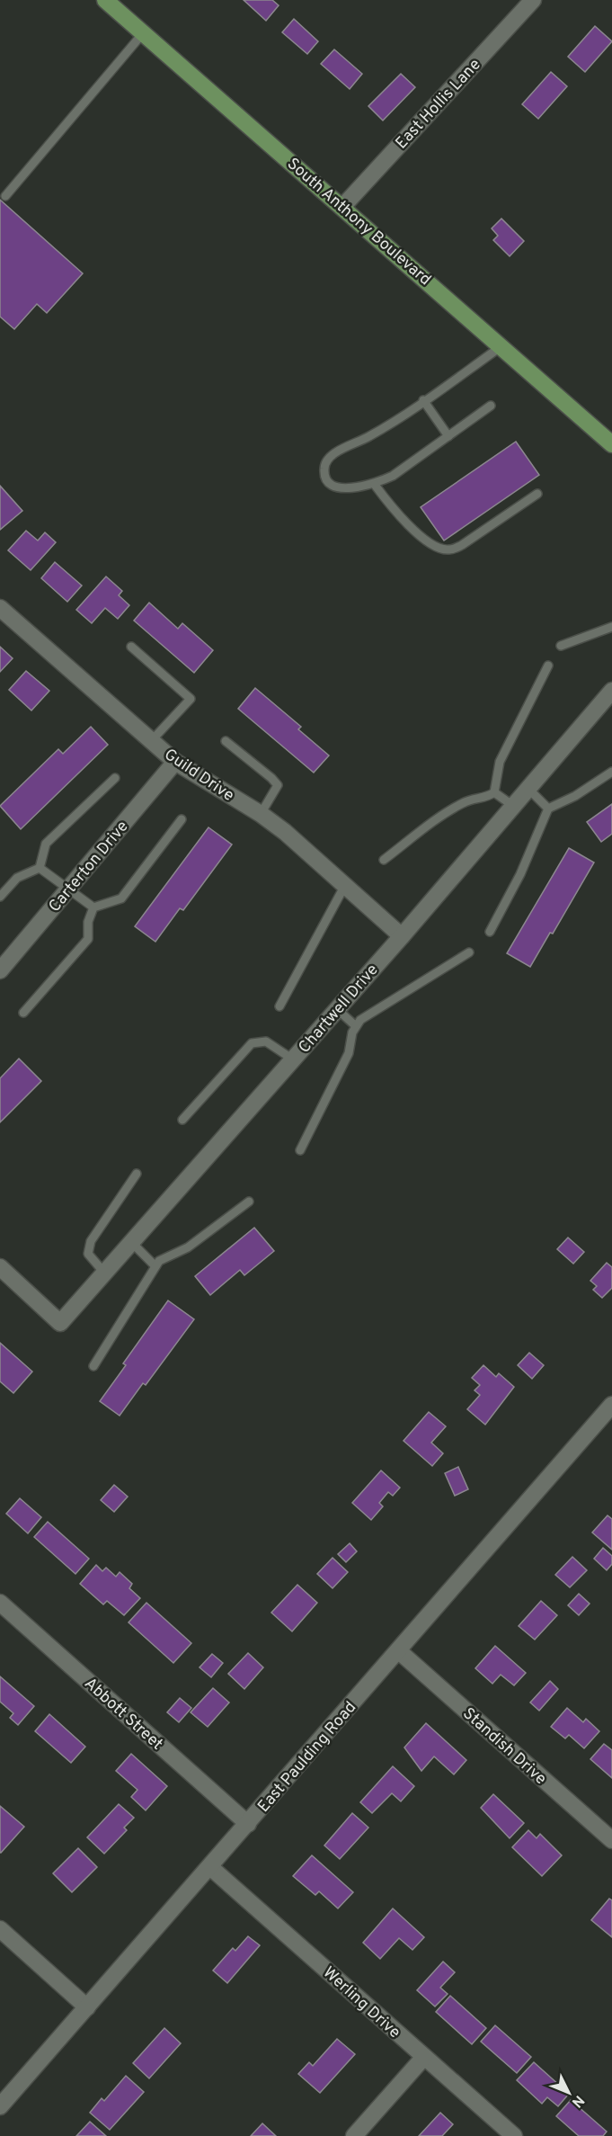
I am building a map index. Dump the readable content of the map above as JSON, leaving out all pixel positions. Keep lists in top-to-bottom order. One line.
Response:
{"streets":{"main road":["South Anthony Boulevard"],"street":["East Hollis Lane","Guild Drive","Carterton Drive","Chartwell Drive","Abbott Street","Standish Drive","East Paulding Road","Werling Drive"]},"crossings":[["East Hollis Lane","South Anthony Boulevard"],["Guild Drive","Carterton Drive"],["Guild Drive","Chartwell Drive"],["Abbott Street","East Paulding Road"],["Standish Drive","East Paulding Road"],["East Paulding Road","Werling Drive"]],"north":"bottom right"}
